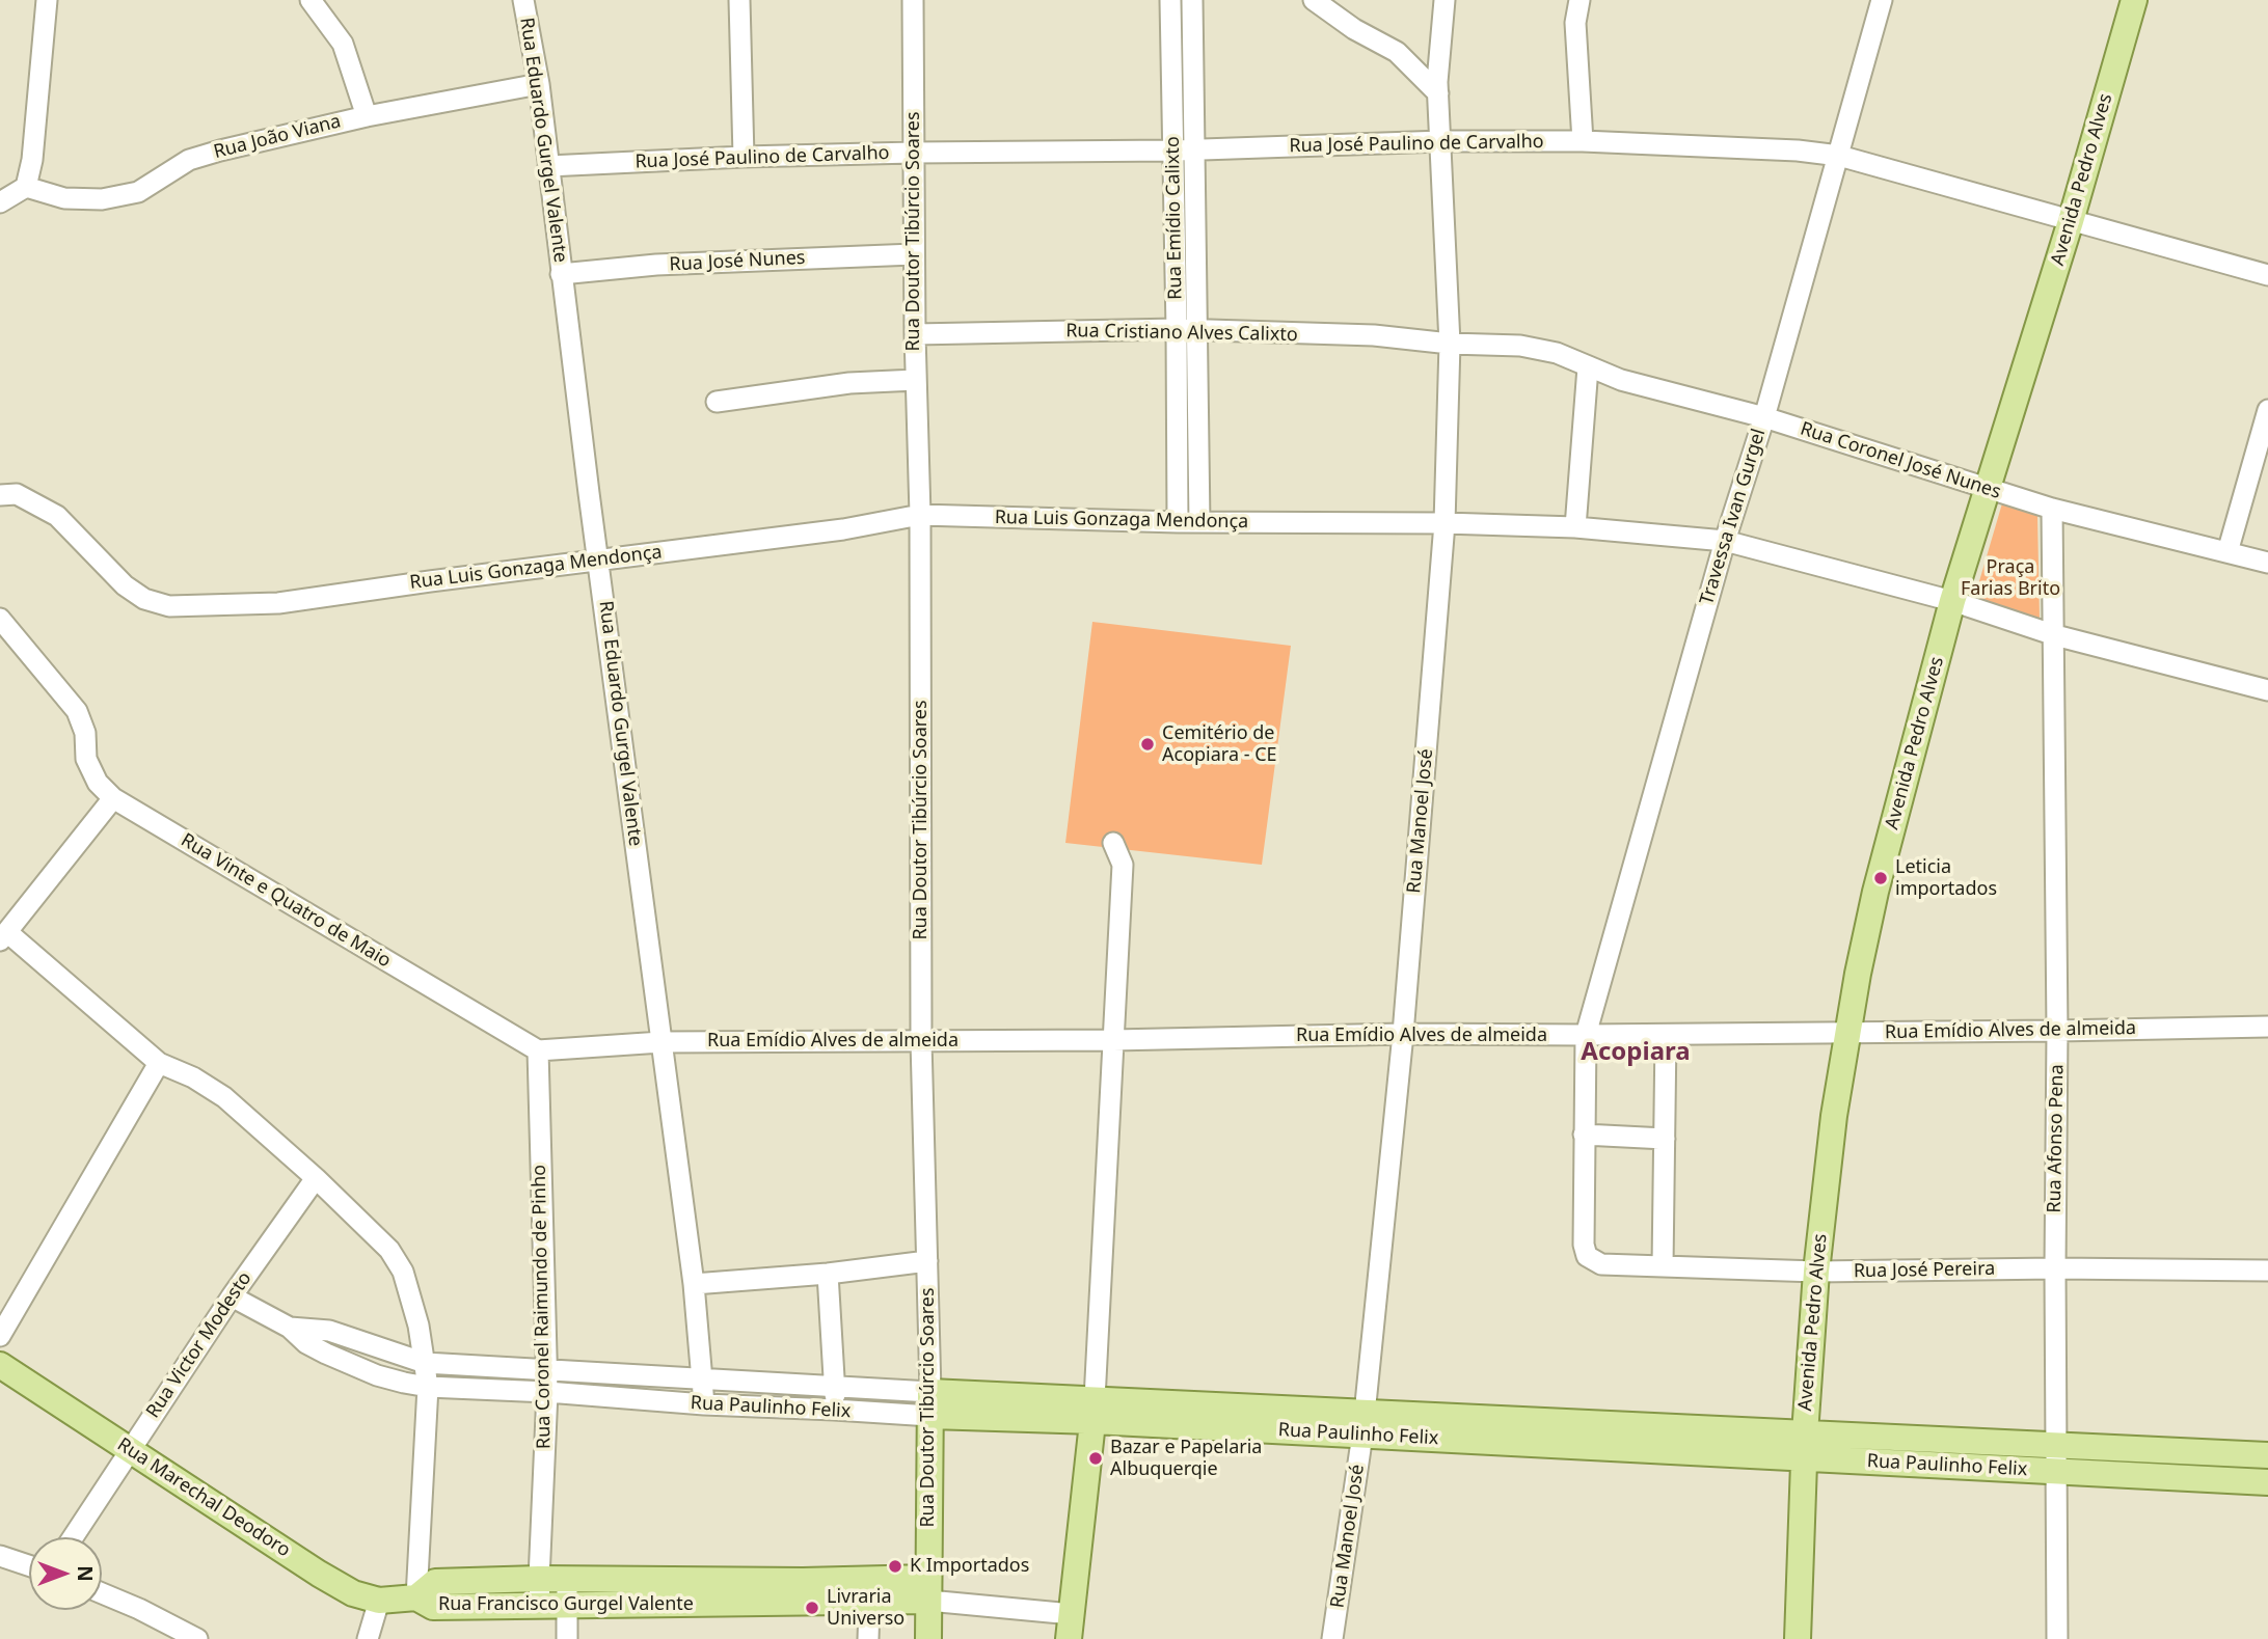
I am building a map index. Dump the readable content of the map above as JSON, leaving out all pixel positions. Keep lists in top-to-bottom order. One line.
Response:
{"streets":{"main road":["Avenida Pedro Alves","Rua Doutor Tibúrcio Soares","Rua Paulinho Felix","Rua Marechal Deodoro","Rua Francisco Gurgel Valente"],"street":["Rua João Viana","Rua Eduardo Gurgel Valente","Rua José Paulino de Carvalho","Rua Emídio Calixto","Rua José Nunes","Rua Cristiano Alves Calixto","Rua Coronel José Nunes","Travessa Ivan Gurgel","Rua Luis Gonzaga Mendonça","Rua Manoel José","Rua Vinte e Quatro de Maio","Rua Emídio Alves de almeida","Rua Afonso Pena","Rua José Pereira","Rua Coronel Raimundo de Pinho","Rua Victor Modesto"]},"crossings":[["Rua João Viana","Rua Eduardo Gurgel Valente"],["Rua Eduardo Gurgel Valente","Rua José Paulino de Carvalho"],["Rua Eduardo Gurgel Valente","Rua José Nunes"],["Rua Eduardo Gurgel Valente","Rua Luis Gonzaga Mendonça"],["Rua Eduardo Gurgel Valente","Rua Emídio Alves de almeida"],["Rua Eduardo Gurgel Valente","Rua Paulinho Felix"],["Rua José Paulino de Carvalho","Avenida Pedro Alves"],["Rua José Paulino de Carvalho","Rua Emídio Calixto"],["Rua José Paulino de Carvalho","Rua Doutor Tibúrcio Soares"],["Rua José Paulino de Carvalho","Travessa Ivan Gurgel"],["Rua José Paulino de Carvalho","Rua Manoel José"],["Avenida Pedro Alves","Rua Coronel José Nunes"],["Avenida Pedro Alves","Rua Luis Gonzaga Mendonça"],["Avenida Pedro Alves","Rua Emídio Alves de almeida"],["Avenida Pedro Alves","Rua José Pereira"],["Avenida Pedro Alves","Rua Paulinho Felix"],["Rua Emídio Calixto","Rua Cristiano Alves Calixto"],["Rua Emídio Calixto","Rua Luis Gonzaga Mendonça"],["Rua Doutor Tibúrcio Soares","Rua José Nunes"],["Rua Doutor Tibúrcio Soares","Rua Cristiano Alves Calixto"],["Rua Doutor Tibúrcio Soares","Rua Luis Gonzaga Mendonça"],["Rua Doutor Tibúrcio Soares","Rua Emídio Alves de almeida"],["Rua Doutor Tibúrcio Soares","Rua Paulinho Felix"],["Rua Doutor Tibúrcio Soares","Rua Francisco Gurgel Valente"],["Rua Cristiano Alves Calixto","Rua Coronel José Nunes"],["Rua Cristiano Alves Calixto","Rua Manoel José"],["Rua Coronel José Nunes","Travessa Ivan Gurgel"],["Rua Coronel José Nunes","Rua Manoel José"],["Rua Coronel José Nunes","Rua Afonso Pena"],["Travessa Ivan Gurgel","Rua Luis Gonzaga Mendonça"],["Travessa Ivan Gurgel","Rua Emídio Alves de almeida"],["Travessa Ivan Gurgel","Rua José Pereira"],["Rua Luis Gonzaga Mendonça","Rua Manoel José"],["Rua Luis Gonzaga Mendonça","Rua Afonso Pena"],["Rua Manoel José","Rua Emídio Alves de almeida"],["Rua Manoel José","Rua Paulinho Felix"],["Rua Vinte e Quatro de Maio","Rua Coronel Raimundo de Pinho"],["Rua Emídio Alves de almeida","Rua Afonso Pena"],["Rua Emídio Alves de almeida","Rua José Pereira"],["Rua Afonso Pena","Rua José Pereira"],["Rua Afonso Pena","Rua Paulinho Felix"],["Rua Coronel Raimundo de Pinho","Rua Paulinho Felix"],["Rua Coronel Raimundo de Pinho","Rua Francisco Gurgel Valente"],["Rua Victor Modesto","Rua Paulinho Felix"],["Rua Victor Modesto","Rua Marechal Deodoro"],["Rua Marechal Deodoro","Rua Francisco Gurgel Valente"]],"districts":["Acopiara"],"parks":["Praça Farias Brito"],"places":["Cemitério de Acopiara - CE","Leticia importados","Bazar e Papelaria Albuquerqie","K Importados","Livraria Universo"],"north":"right"}
